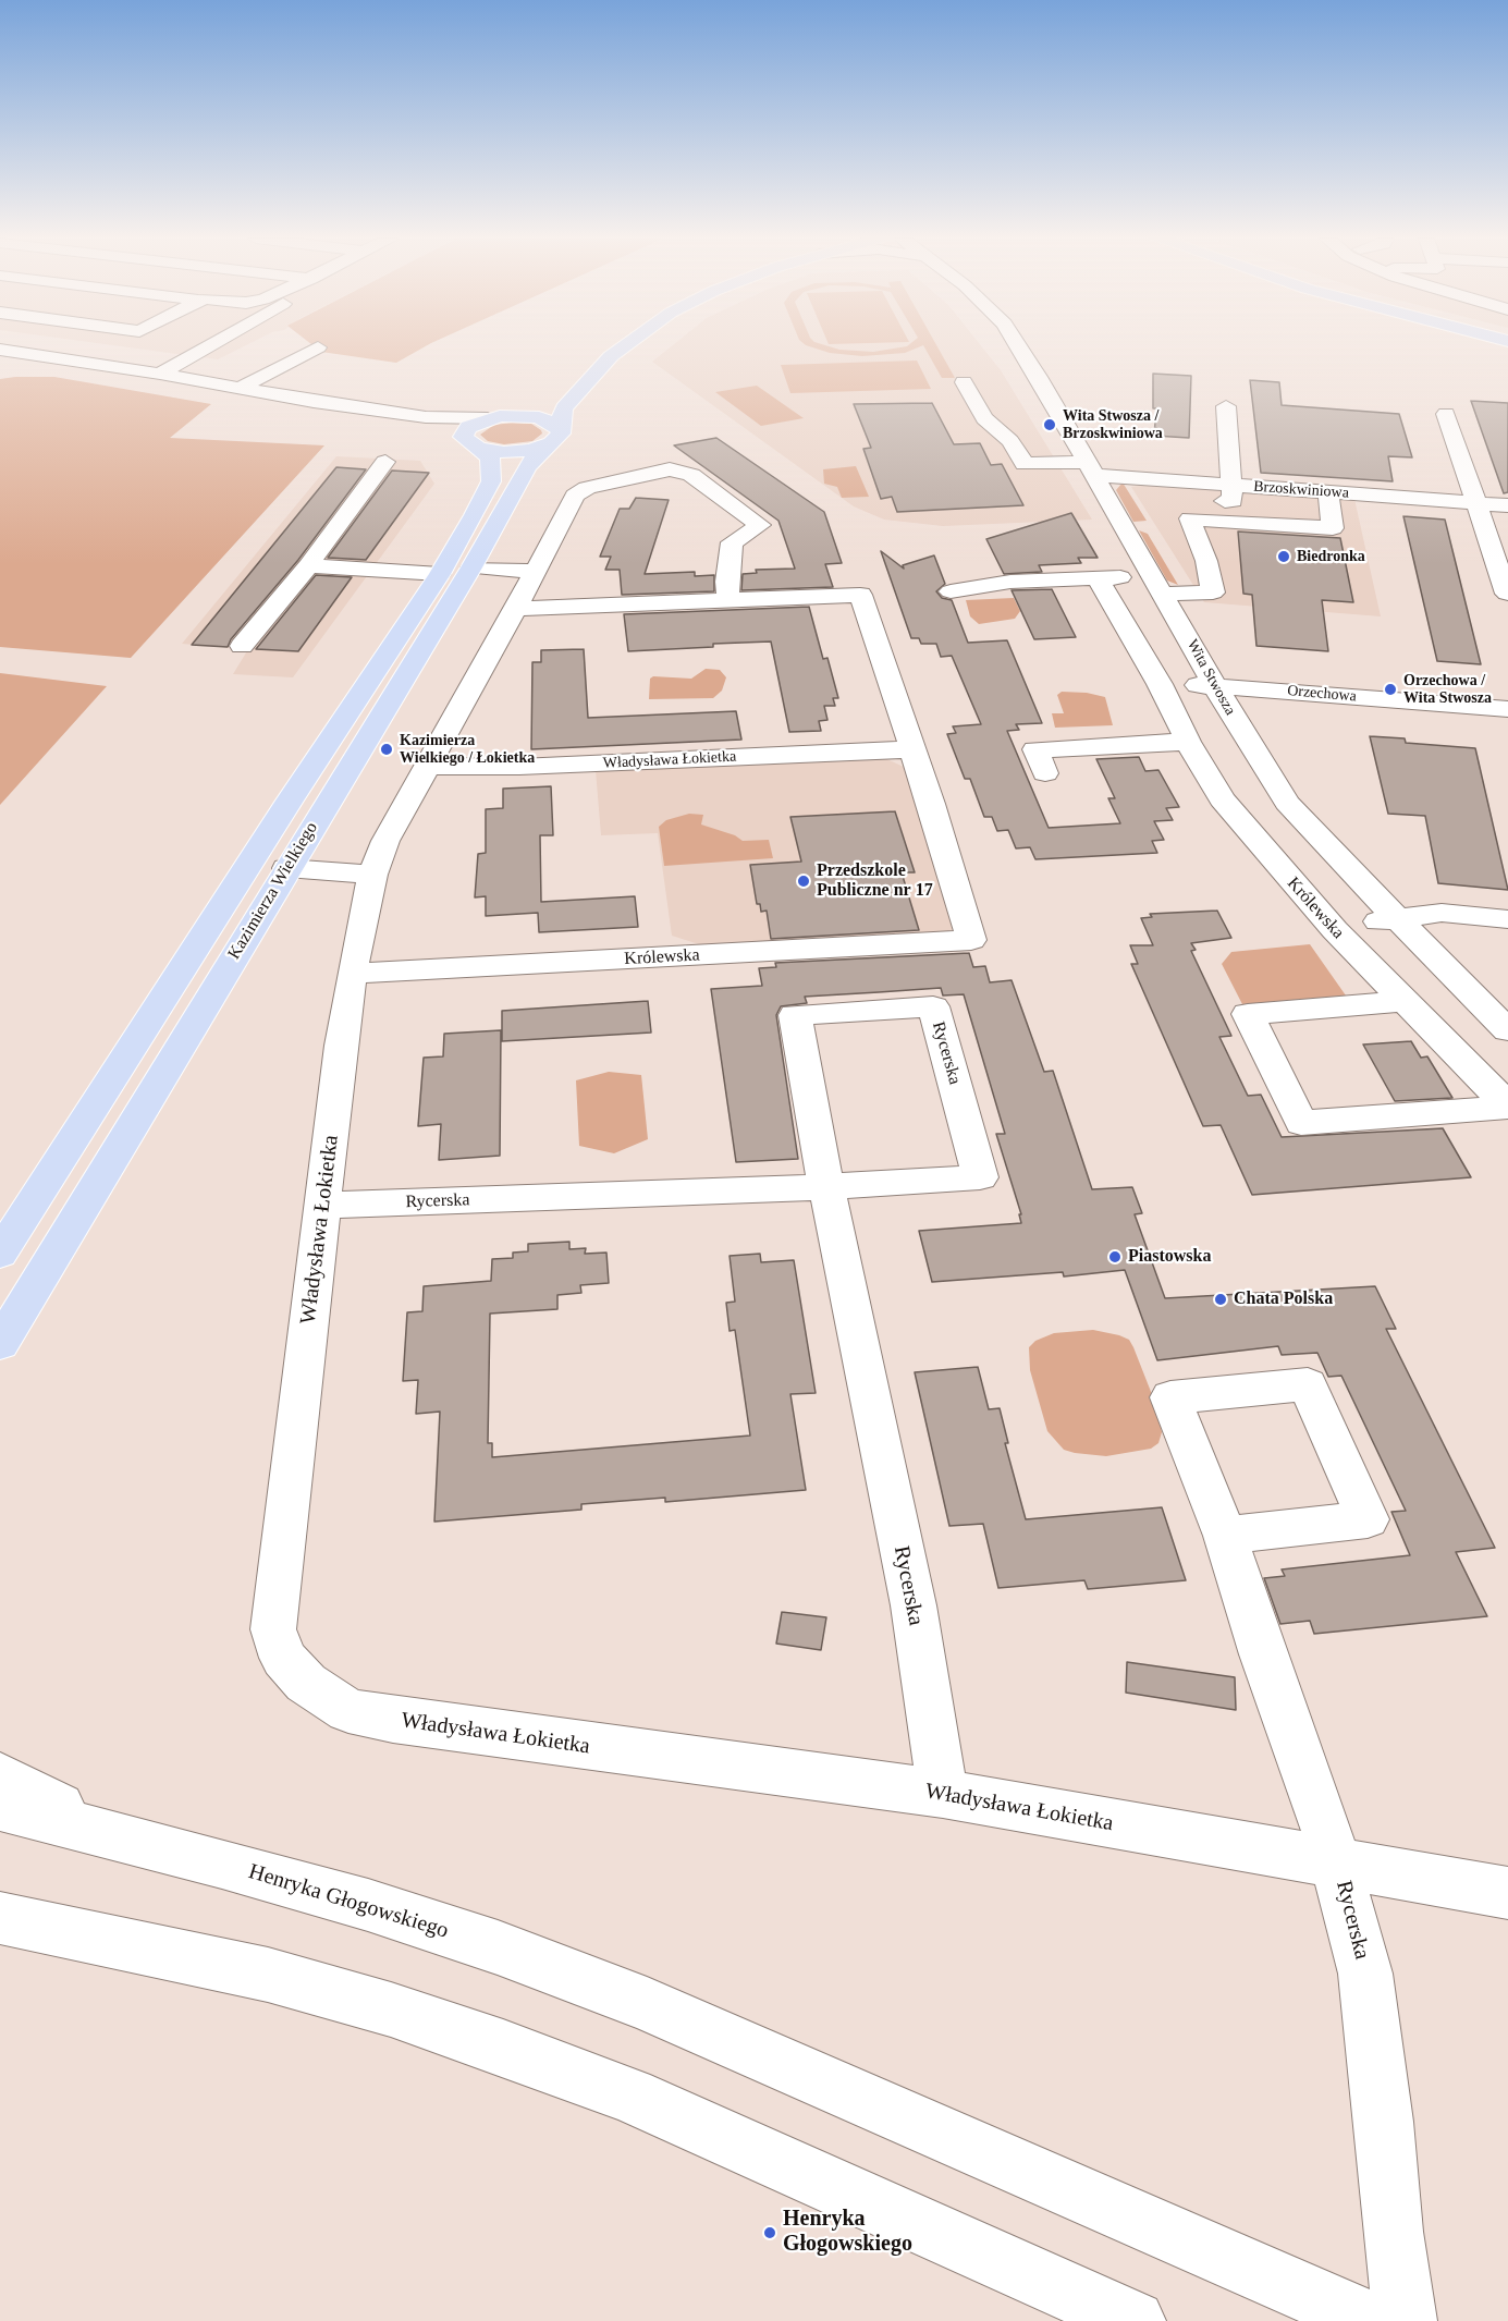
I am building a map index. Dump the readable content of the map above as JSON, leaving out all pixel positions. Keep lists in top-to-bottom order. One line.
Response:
{"streets":{"main road":["Kazimierza Wielkiego"],"street":["Brzoskwiniowa","Wita Stwosza","Orzechowa","Władysława Łokietka","Królewska","Rycerska","Henryka Głogowskiego"]},"crossings":[["Brzoskwiniowa","Wita Stwosza"],["Wita Stwosza","Orzechowa"],["Władysława Łokietka","Królewska"],["Władysława Łokietka","Rycerska"]],"places":["Wita Stwosza / Brzoskwiniowa","Biedronka","Orzechowa / Wita Stwosza","Kazimierza Wielkiego / Łokietka","Przedszkole Publiczne nr 17","Piastowska","Chata Polska","Henryka Głogowskiego"]}
